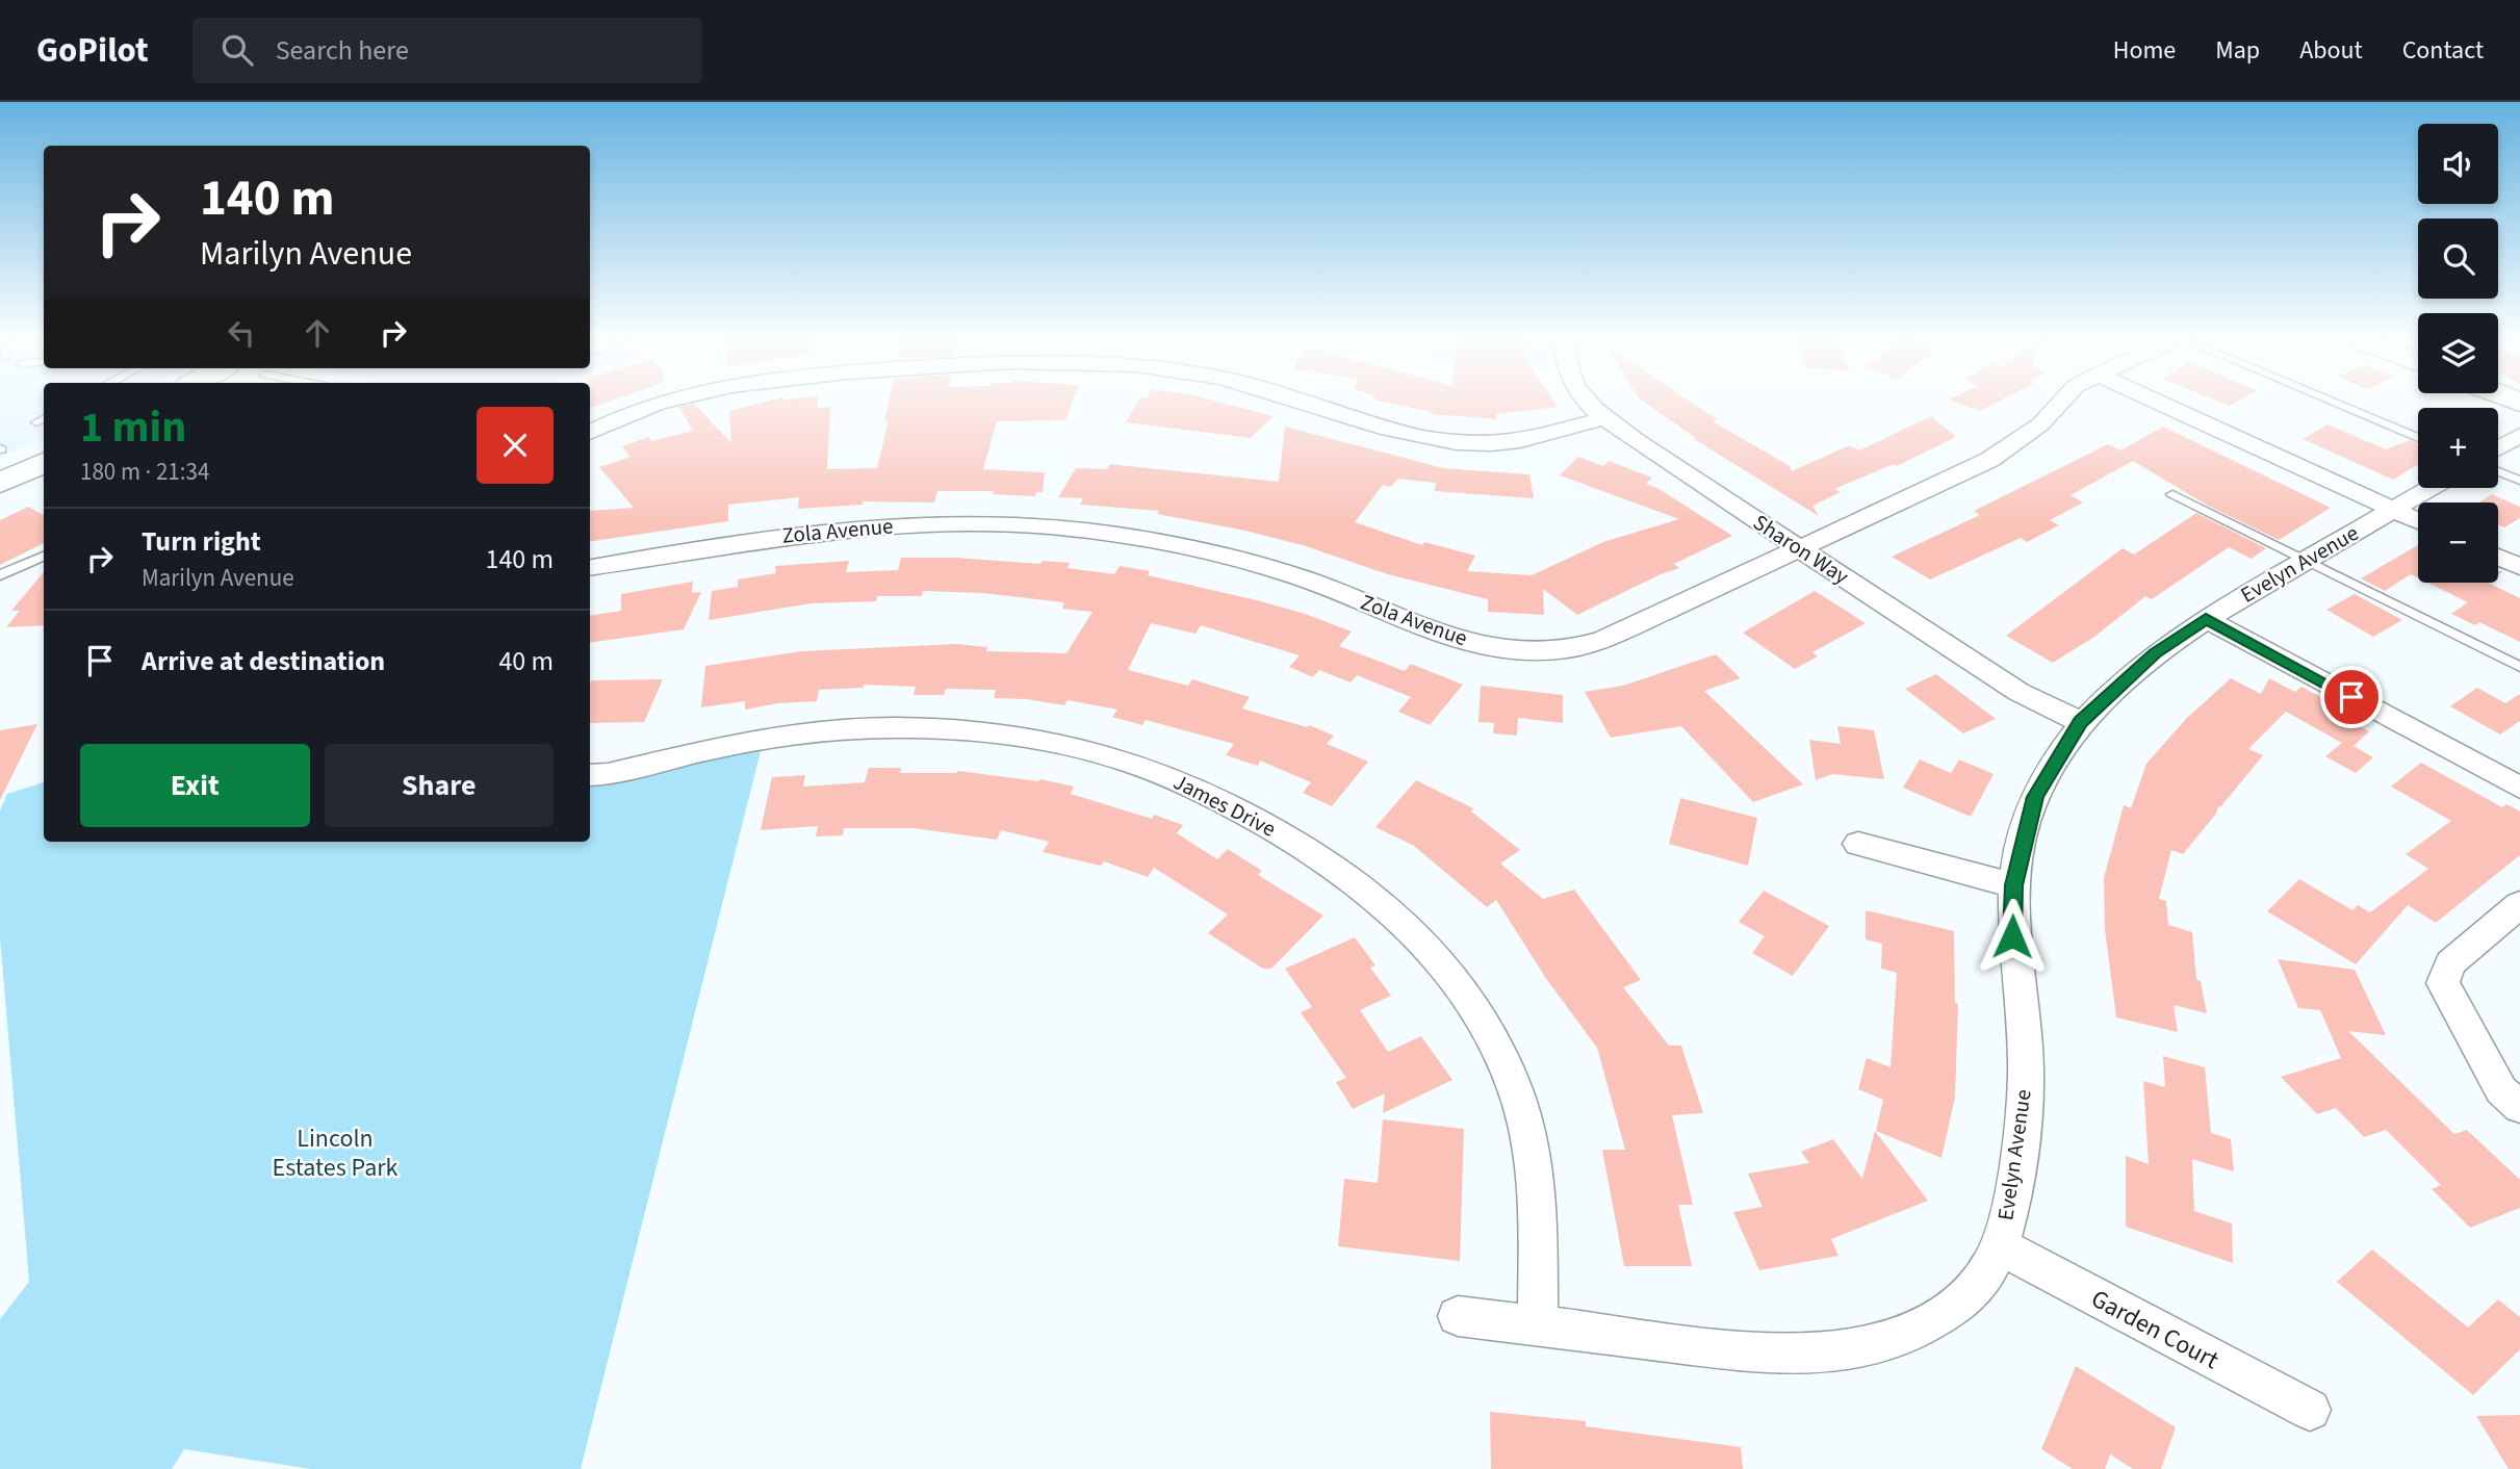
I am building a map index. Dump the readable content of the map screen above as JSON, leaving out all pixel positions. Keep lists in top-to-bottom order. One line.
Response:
{"streets":{"street":["Zola Avenue","Sharon Way","Evelyn Avenue","James Drive","Garden Court"]},"crossings":[["Zola Avenue","Sharon Way"],["Sharon Way","Evelyn Avenue"],["Evelyn Avenue","James Drive"],["Evelyn Avenue","Garden Court"]],"parks":["Lincoln Estates Park"],"page":{"header":"GoPilot","search":"Search here","nav":["Home","Map","About","Contact"],"map_buttons":["+","−"],"turn":["140 m","Marilyn Avenue"],"heading":["1 min","180 m · 21:34"],"list":[{"name":"Turn right","note":"Marilyn Avenue","value":"140 m"},{"name":"Arrive at destination","value":"40 m"}],"buttons":["Exit","Share"]}}
